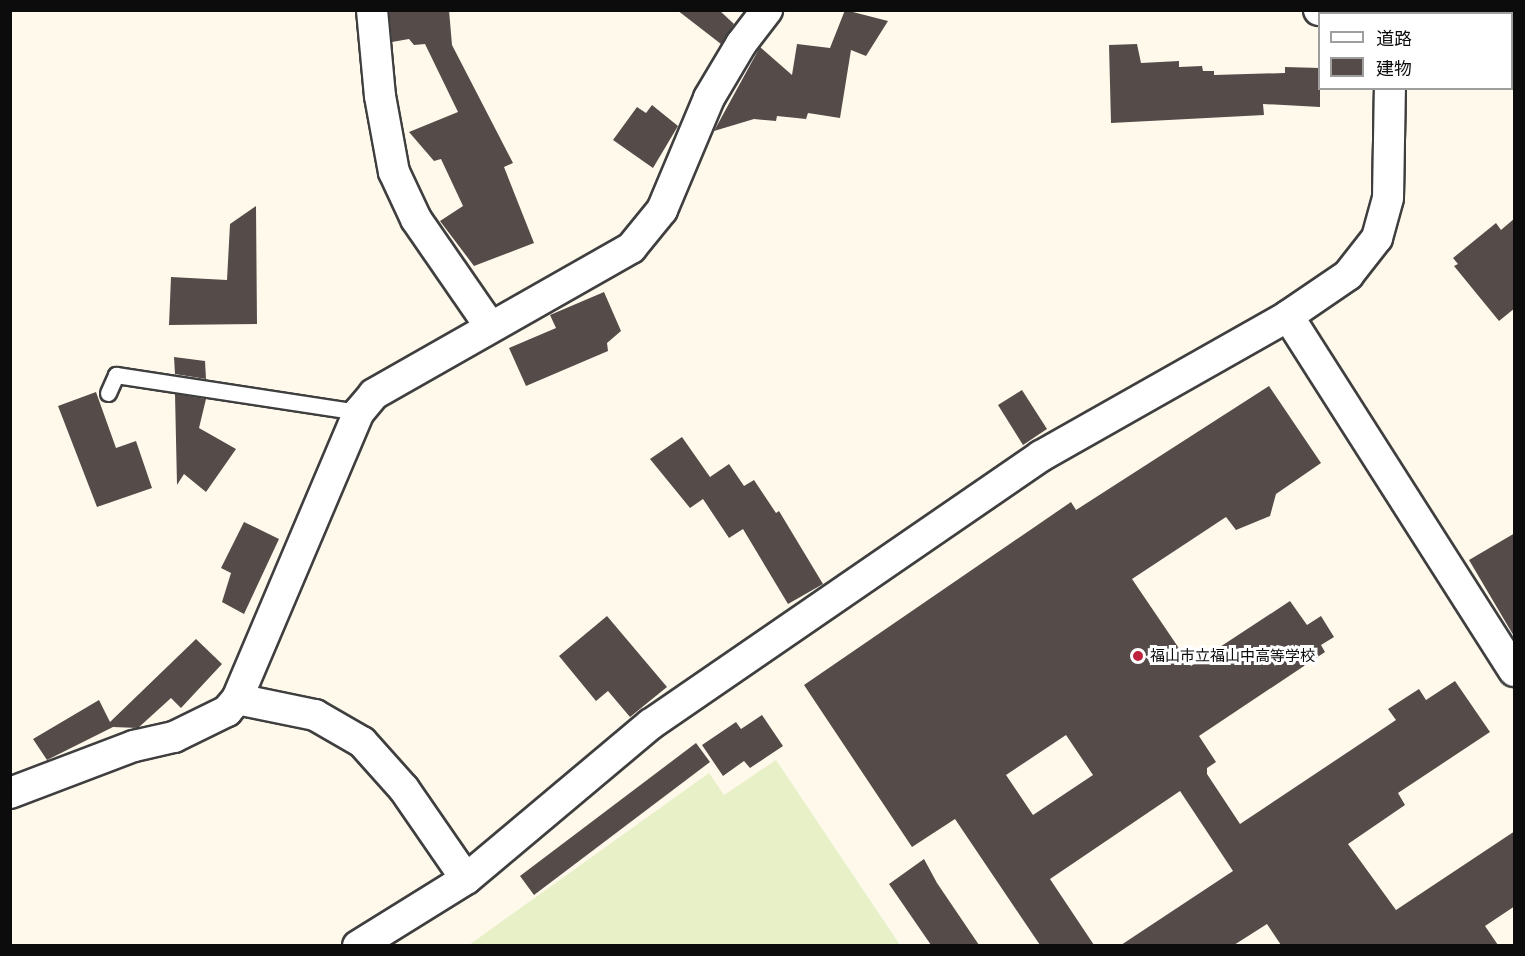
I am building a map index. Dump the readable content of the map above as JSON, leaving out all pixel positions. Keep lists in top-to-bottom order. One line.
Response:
{"places":["福山市立福山中高等学校"],"legend":["道路","建物"]}
